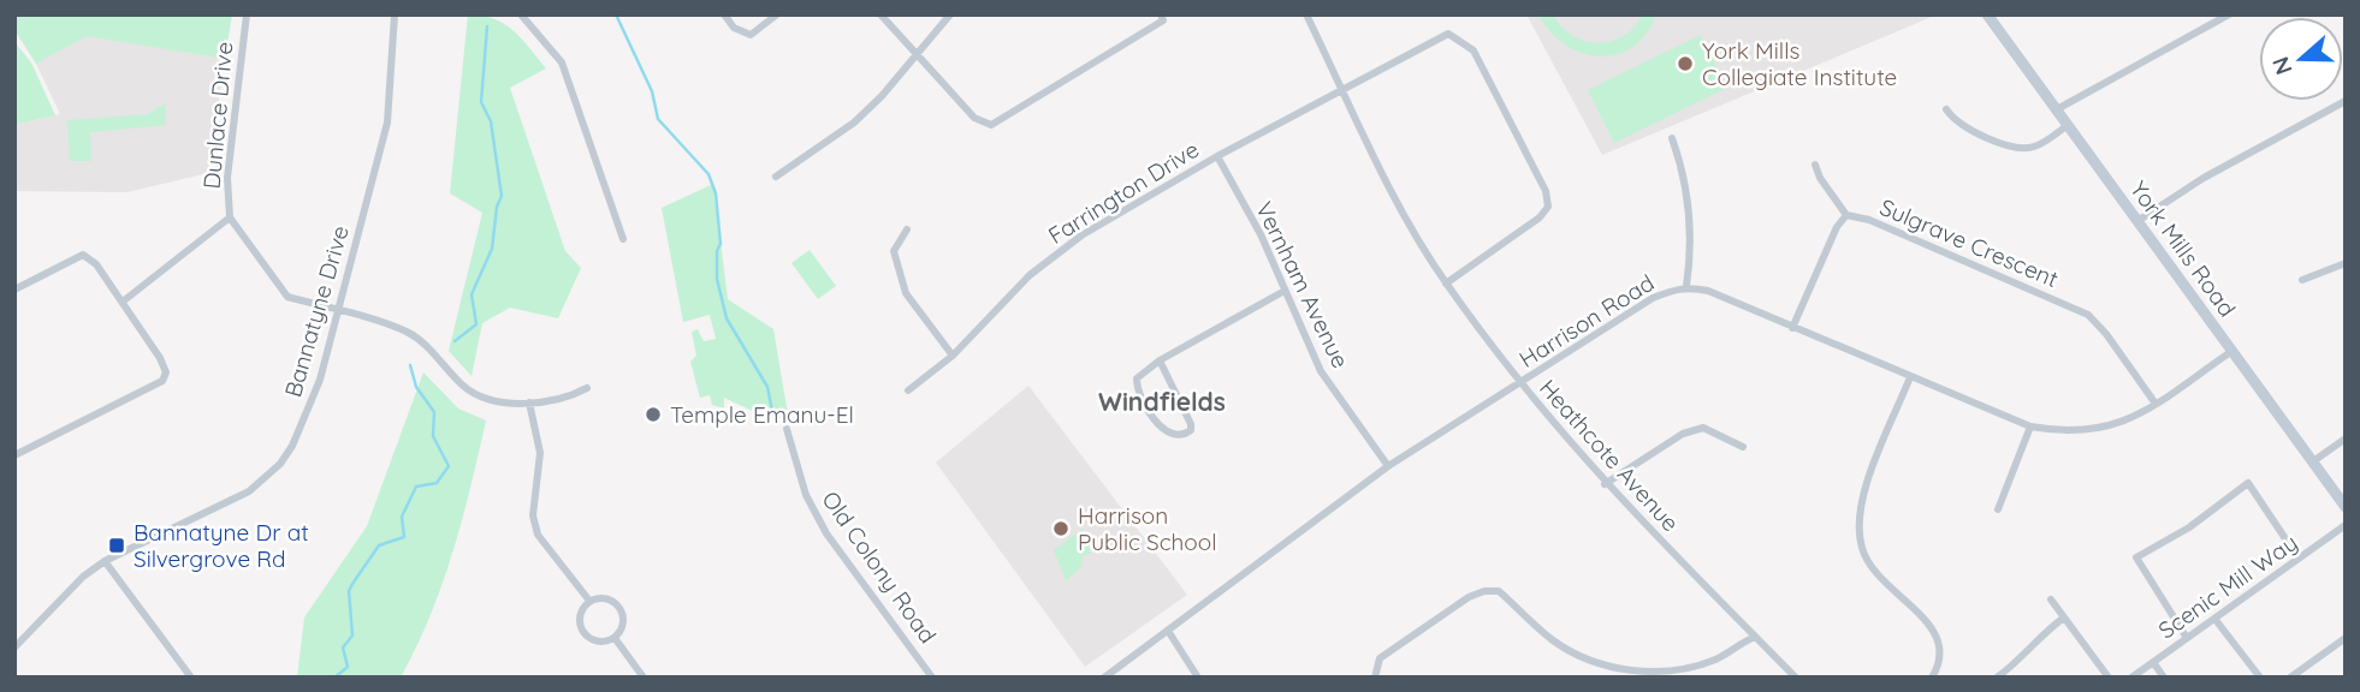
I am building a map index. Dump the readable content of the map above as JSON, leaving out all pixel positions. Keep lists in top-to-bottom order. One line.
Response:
{"streets":{"main road":["York Mills Road"],"street":["Dunlace Drive","Farrington Drive","Sulgrave Crescent","Vernham Avenue","Bannatyne Drive","Harrison Road","Heathcote Avenue","Old Colony Road","Scenic Mill Way"]},"crossings":[["Dunlace Drive","Bannatyne Drive"],["Farrington Drive","Vernham Avenue"],["Farrington Drive","Heathcote Avenue"],["Sulgrave Crescent","Harrison Road"],["York Mills Road","Harrison Road"],["Vernham Avenue","Harrison Road"],["Harrison Road","Heathcote Avenue"]],"districts":["Windfields"],"places":{"other":["York Mills Collegiate Institute","Temple Emanu-El","Harrison Public School"],"transit":["Bannatyne Dr at Silvergrove Rd"]},"north":"left"}
